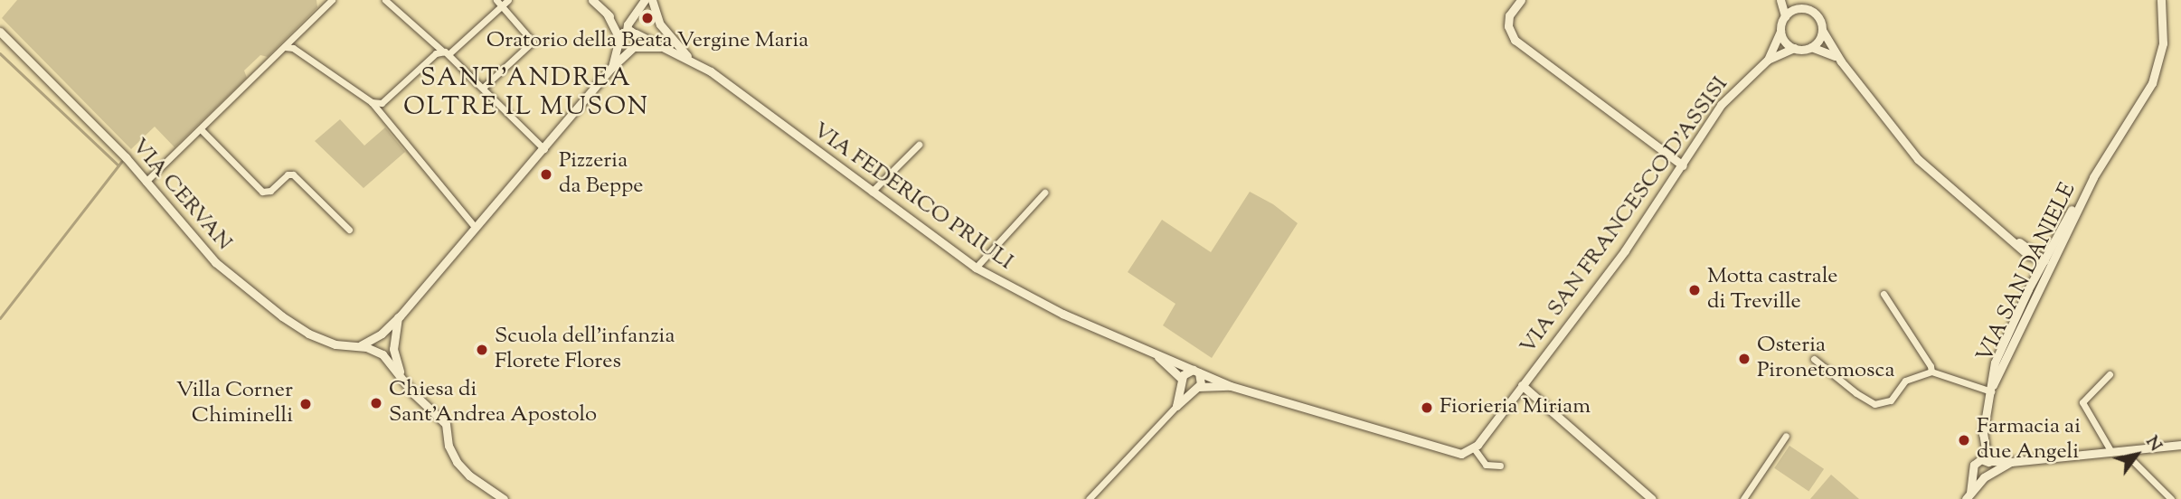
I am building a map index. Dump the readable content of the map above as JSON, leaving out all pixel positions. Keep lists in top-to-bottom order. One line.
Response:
{"streets":{"street":["VIA CERVAN","VIA FEDERICO PRIULI","VIA SAN FRANCESCO D'ASSISI","VIA SAN DANIELE"]},"crossings":[["VIA SAN FRANCESCO D'ASSISI","VIA SAN DANIELE"]],"districts":["SANT'ANDREA OLTRE IL MUSON"],"places":["Oratorio della Beata Vergine Maria","Pizzeria da Beppe","Motta castrale di Treville","Scuola dell'infanzia Florete Flores","Osteria Pironetomosca","Chiesa di Sant'Andrea Apostolo","Villa Corner Chiminelli","Fiorieria Miriam","Farmacia ai due Angeli"],"north":"top right"}
